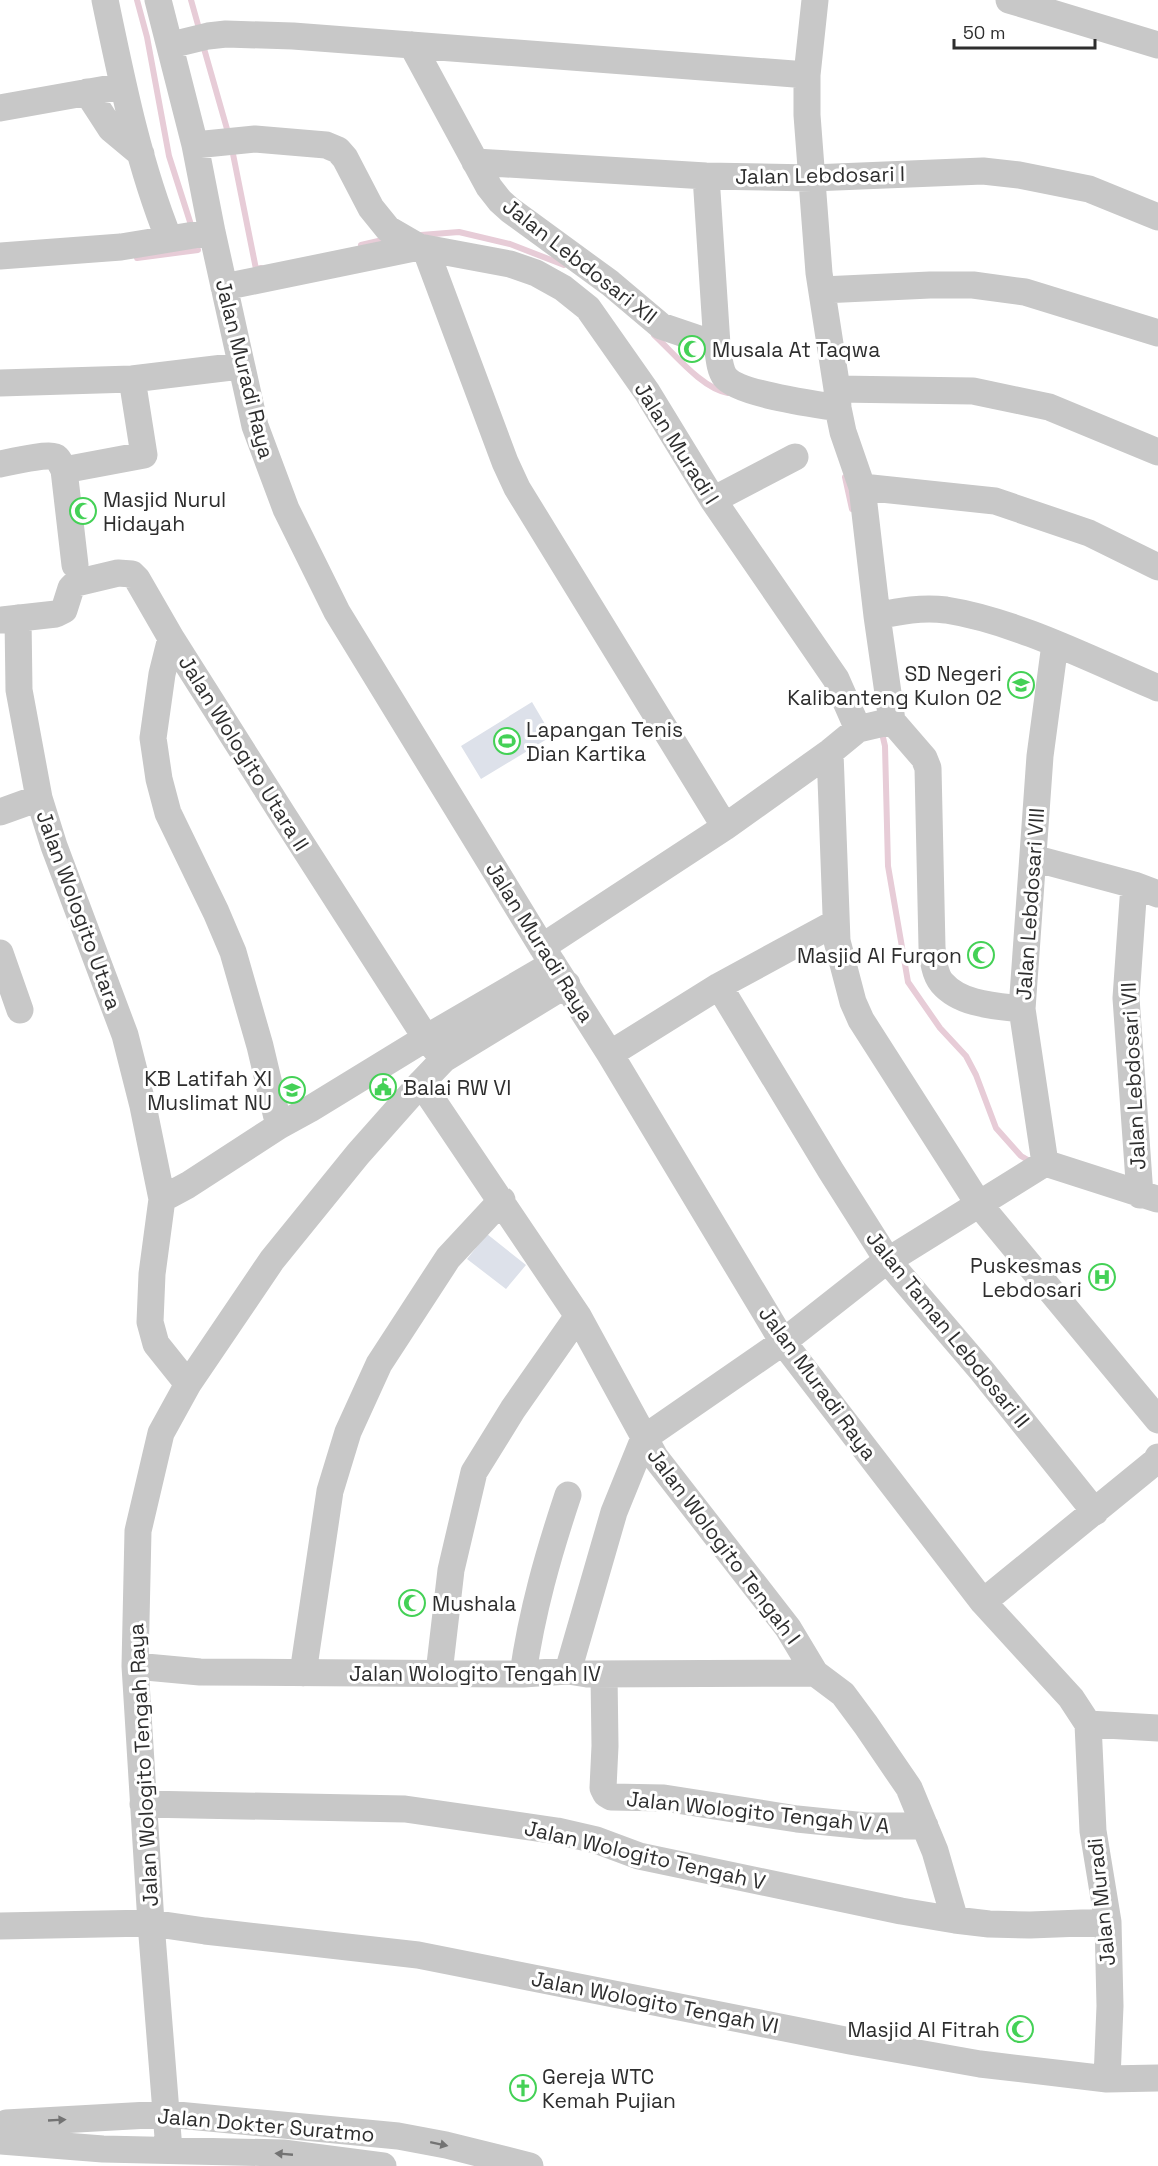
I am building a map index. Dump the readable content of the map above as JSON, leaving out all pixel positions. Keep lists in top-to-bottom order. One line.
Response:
{"streets":{"street":["Jalan Lebdosari I","Jalan Lebdosari XII","Jalan Muradi Raya","Jalan Muradi I","Jalan Wologito Utara II","Jalan Lebdosari VIII","Jalan Wologito Utara","Jalan Lebdosari VII","Jalan Taman Lebdosari II","Jalan Wologito Tengah I","Jalan Wologito Tengah IV","Jalan Wologito Tengah Raya","Jalan Wologito Tengah V A","Jalan Wologito Tengah V","Jalan Muradi","Jalan Wologito Tengah VI","Jalan Dokter Suratmo"]},"crossings":[["Jalan Lebdosari I","Jalan Lebdosari XII"],["Jalan Muradi Raya","Jalan Wologito Tengah Raya"],["Jalan Muradi Raya","Jalan Muradi"],["Jalan Muradi I","Jalan Lebdosari VIII"],["Jalan Wologito Utara II","Jalan Wologito Utara"],["Jalan Wologito Utara II","Jalan Wologito Tengah Raya"],["Jalan Wologito Utara","Jalan Wologito Tengah Raya"],["Jalan Wologito Tengah I","Jalan Wologito Tengah IV"],["Jalan Wologito Tengah I","Jalan Wologito Tengah Raya"],["Jalan Wologito Tengah I","Jalan Wologito Tengah V A"],["Jalan Wologito Tengah I","Jalan Wologito Tengah V"],["Jalan Wologito Tengah IV","Jalan Wologito Tengah Raya"],["Jalan Wologito Tengah IV","Jalan Wologito Tengah V A"],["Jalan Wologito Tengah Raya","Jalan Wologito Tengah V"],["Jalan Wologito Tengah Raya","Jalan Wologito Tengah VI"],["Jalan Wologito Tengah Raya","Jalan Dokter Suratmo"],["Jalan Wologito Tengah V","Jalan Muradi"],["Jalan Muradi","Jalan Wologito Tengah VI"]],"places":{"mosque":["Musala At Taqwa","Masjid Nurul Hidayah","Masjid Al Furqon","Mushala","Masjid Al Fitrah"],"school or university":["SD Negeri Kalibanteng Kulon 02","KB Latifah XI Muslimat NU"],"sports":["Lapangan Tenis Dian Kartika"],"public building":["Balai RW VI"],"hospital":["Puskesmas Lebdosari"],"church":["Gereja WTC Kemah Pujian"]},"scale_bar":"50 m"}
